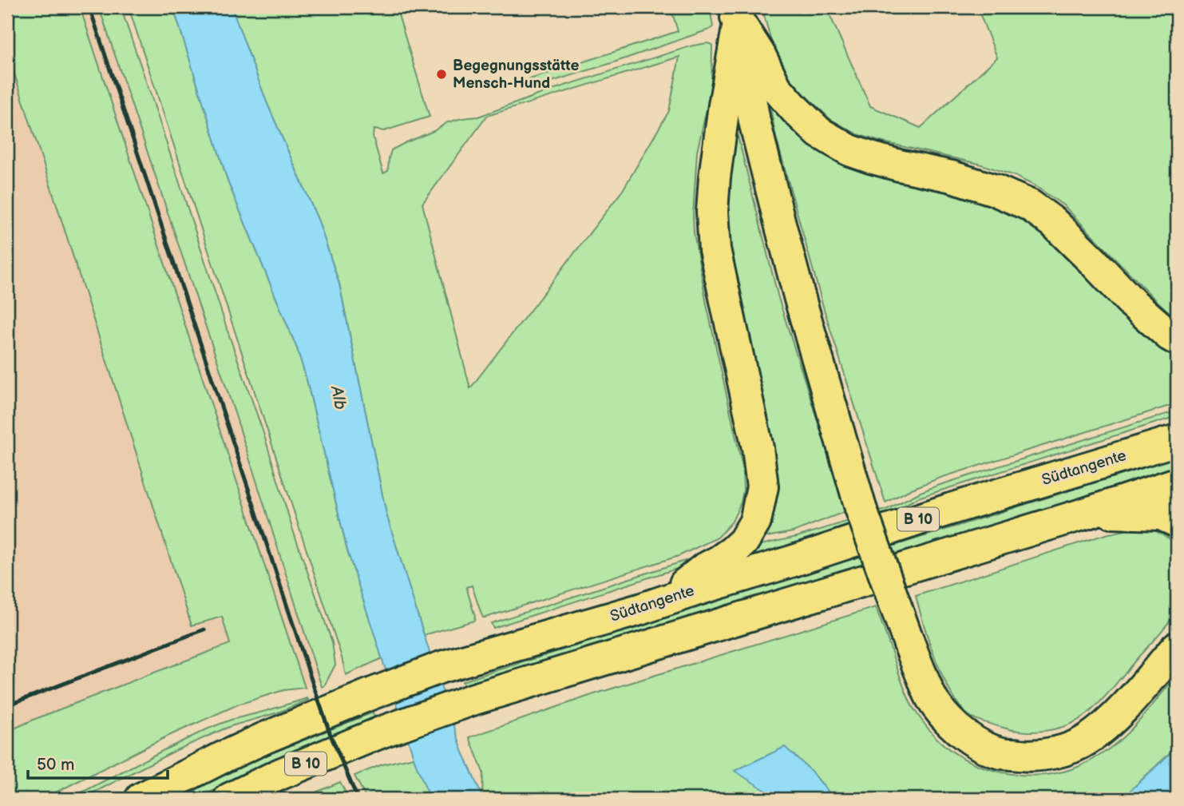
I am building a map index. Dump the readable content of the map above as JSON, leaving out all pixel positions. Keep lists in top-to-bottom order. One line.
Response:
{"streets":{"highway":["Südtangente","B 10"]},"water":["Alb"],"places":["Begegnungsstätte Mensch-Hund"],"scale_bar":"50 m"}
